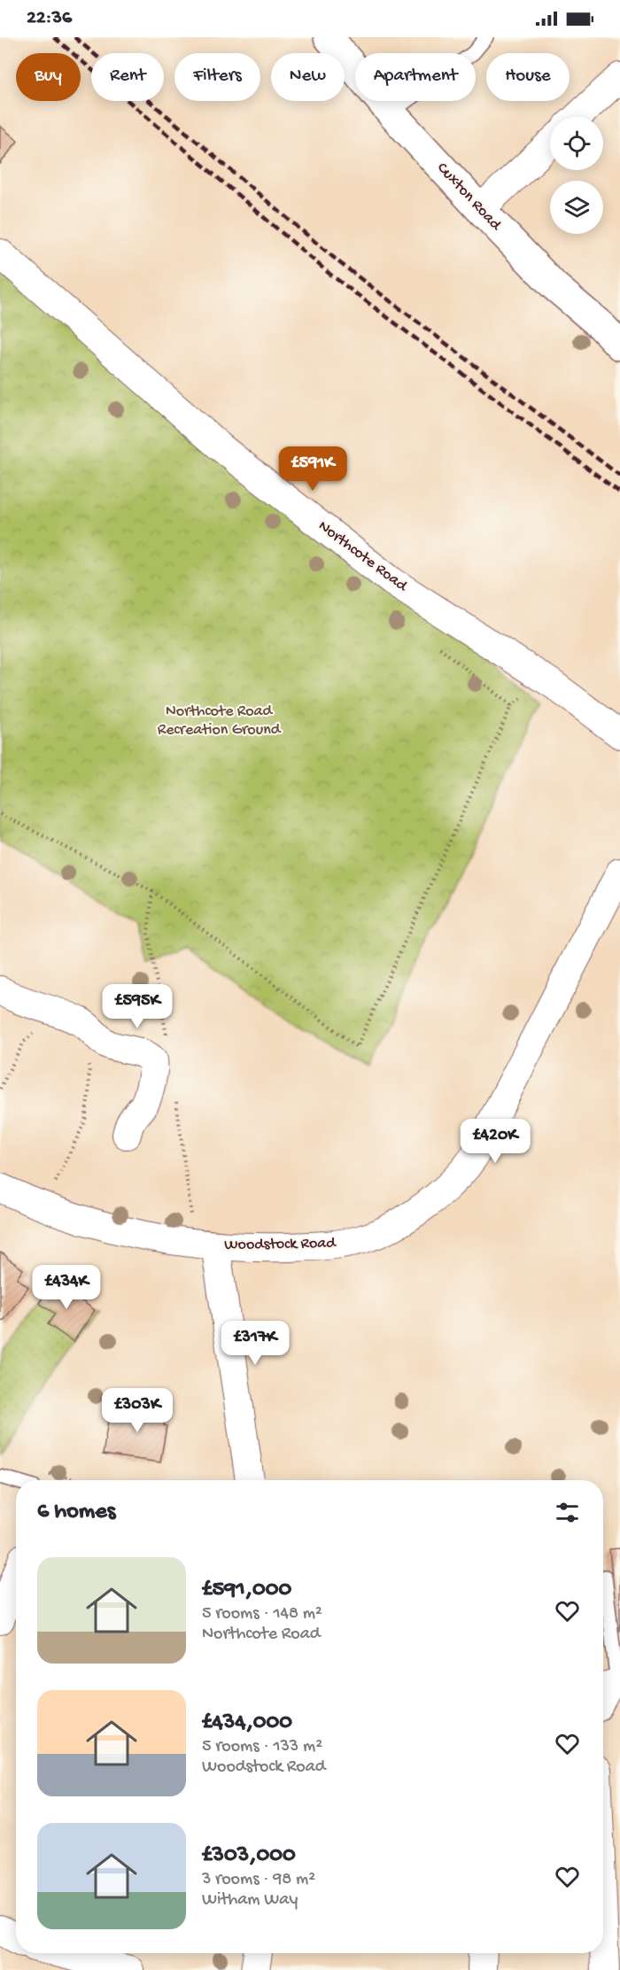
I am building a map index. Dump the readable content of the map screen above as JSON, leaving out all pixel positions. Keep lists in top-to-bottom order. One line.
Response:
{"streets":{"main road":["Cuxton Road"],"street":["Northcote Road","Woodstock Road"]},"parks":["Northcote Road Recreation Ground"],"page":{"status":"22:36","chip":["Buy","Rent","Filters","New","Apartment","House"],"price":["£591K","£595K","£420K","£434K","£317K","£303K"],"heading":"6 homes","list":[{"name":"£591,000","note":"5 rooms · 148 m² · Northcote Road"},{"name":"£434,000","note":"5 rooms · 133 m² · Woodstock Road"},{"name":"£303,000","note":"3 rooms · 98 m² · Witham Way"}]}}
